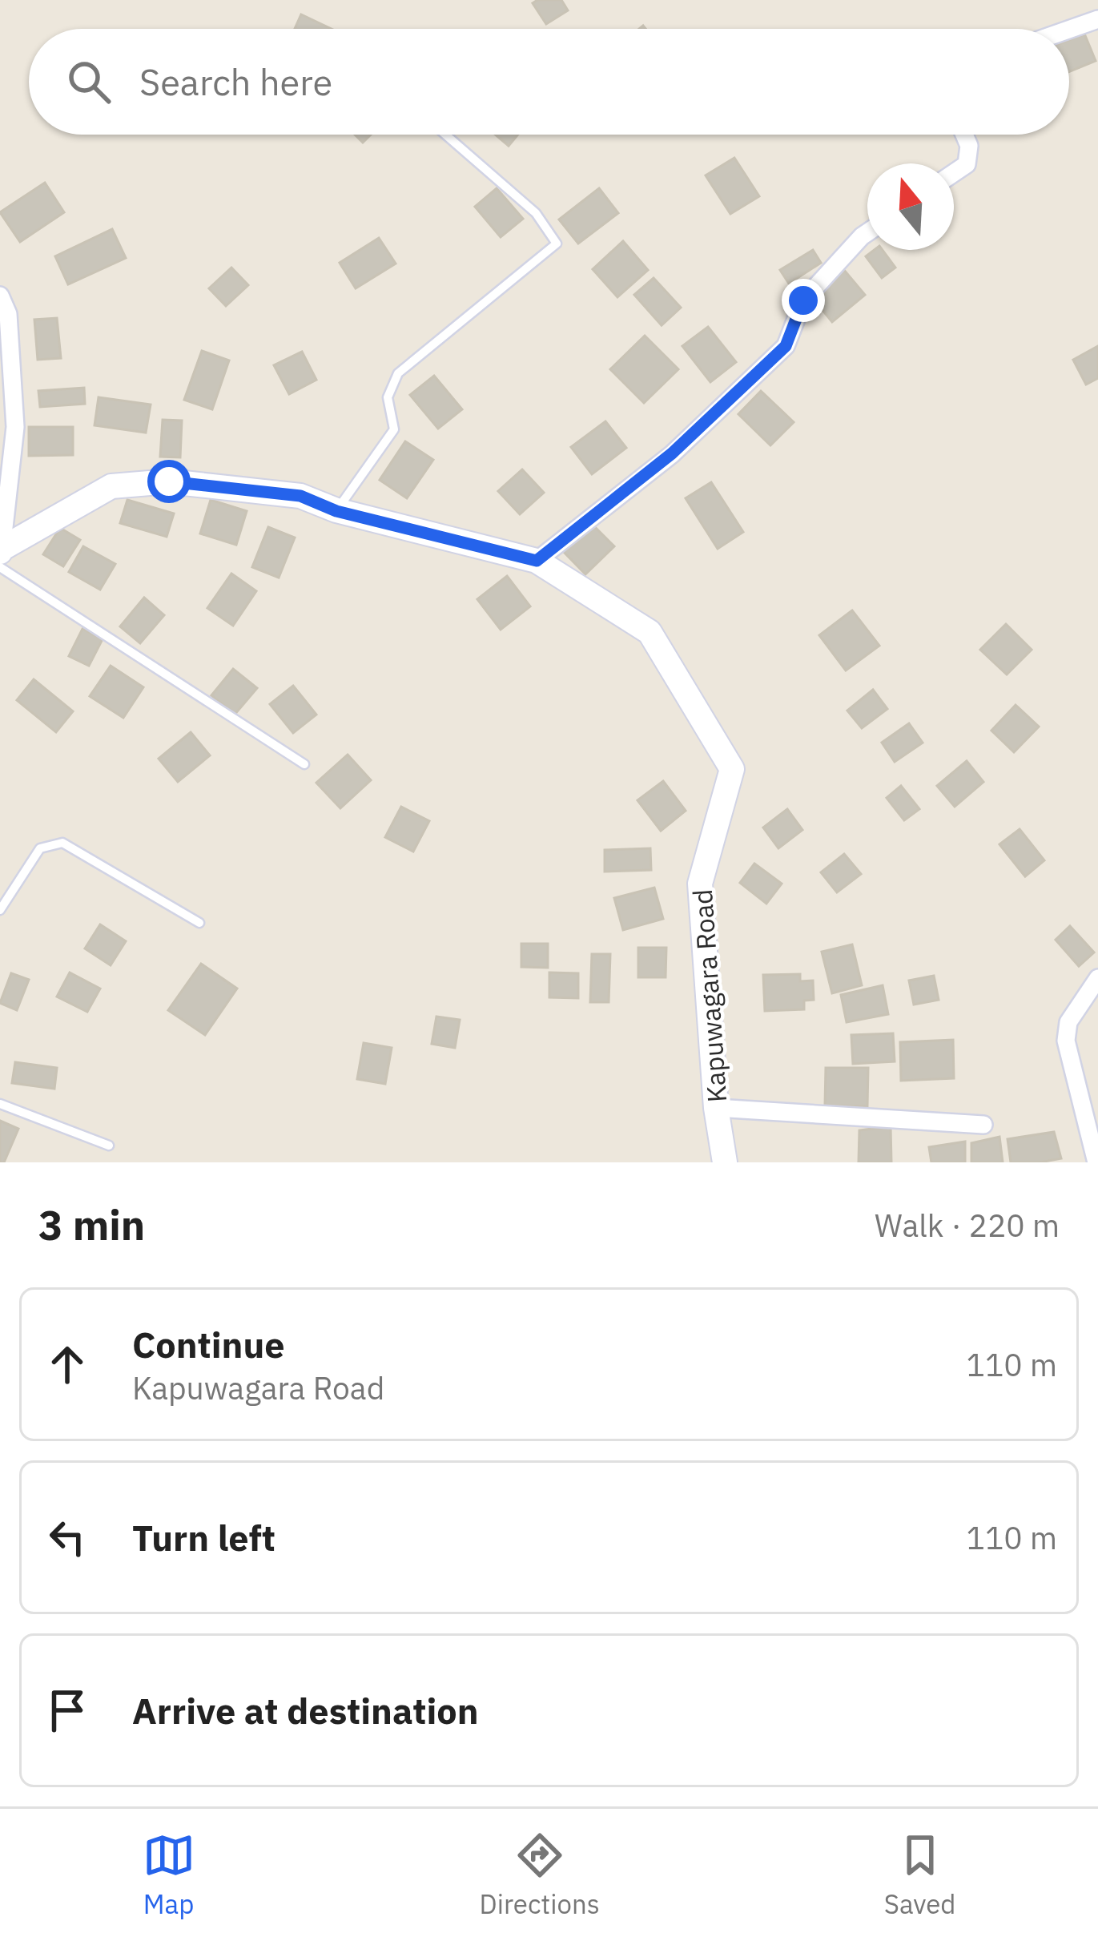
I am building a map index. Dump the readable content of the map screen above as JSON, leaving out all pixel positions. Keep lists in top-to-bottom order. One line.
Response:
{"streets":{"street":["Kapuwagara Road"]},"north":"top","page":{"search":"Search here","heading":["3 min","Walk · 220 m"],"list":[["Continue","Kapuwagara Road","110 m"],["Turn left","110 m"],"Arrive at destination"],"nav":["Map","Directions","Saved"]}}
